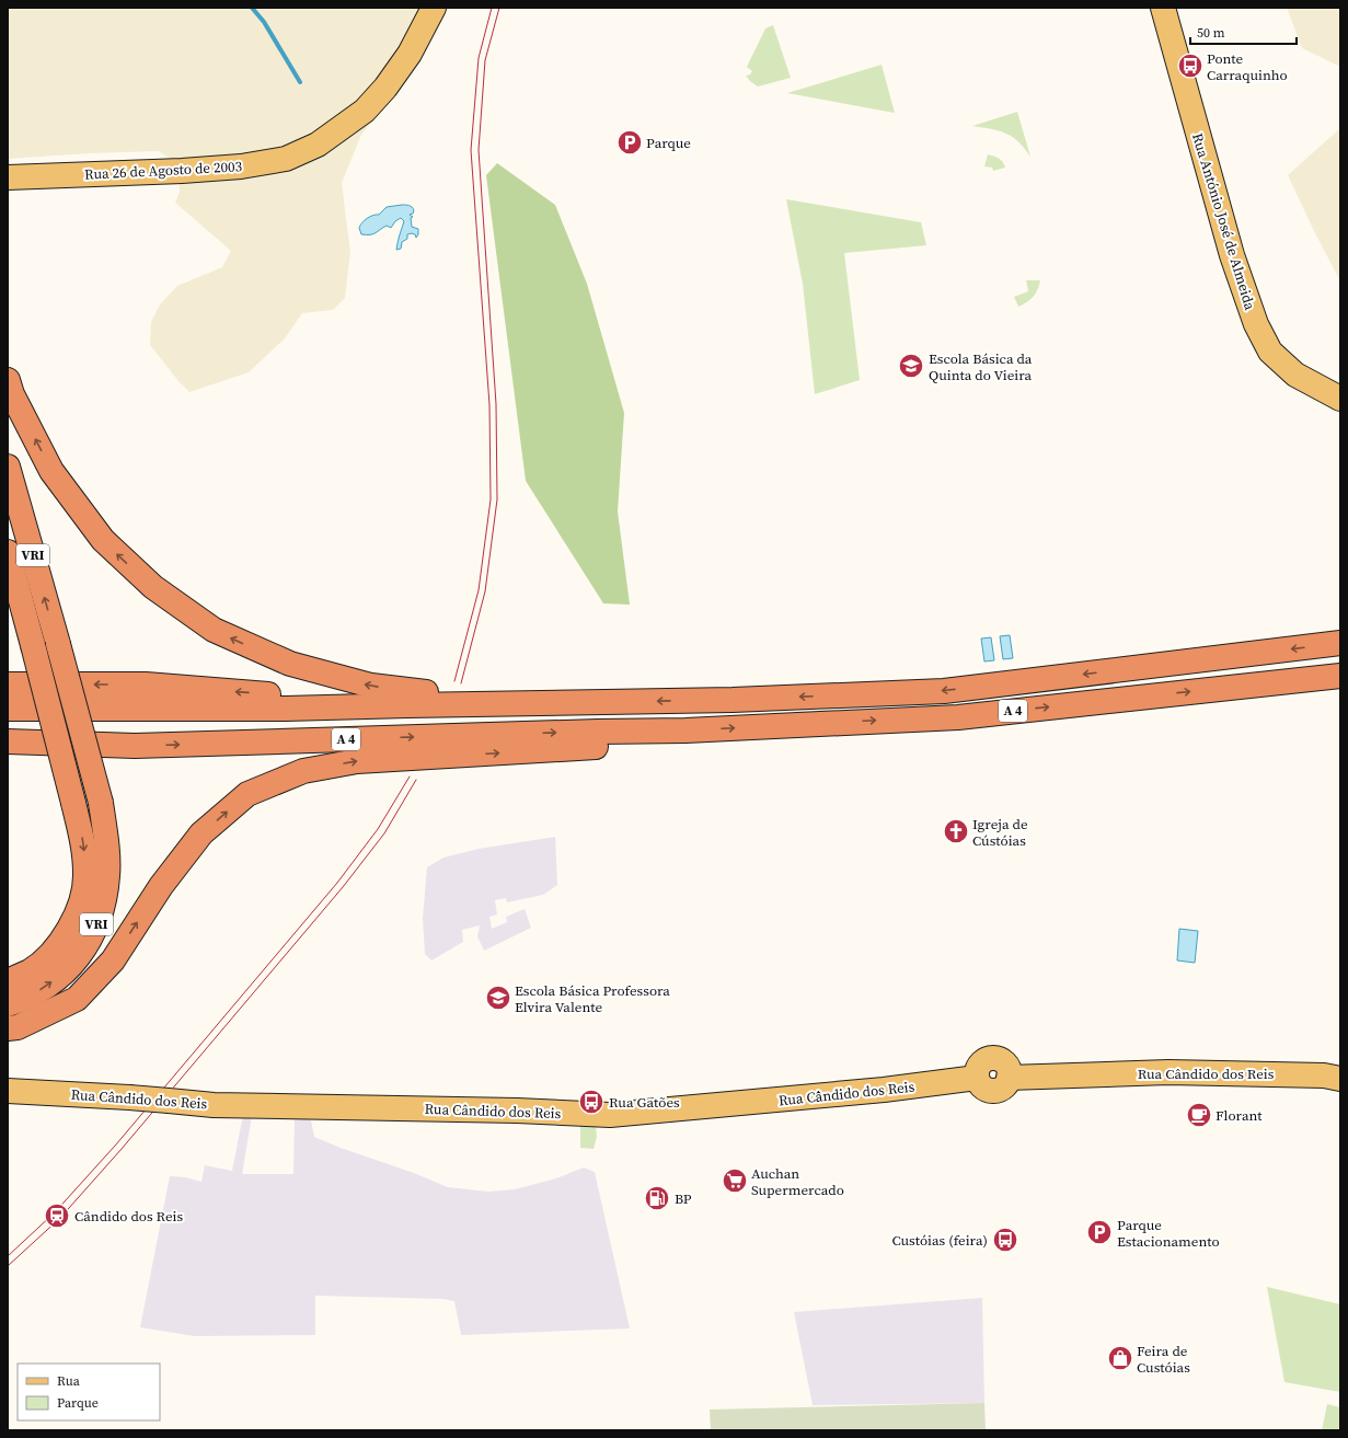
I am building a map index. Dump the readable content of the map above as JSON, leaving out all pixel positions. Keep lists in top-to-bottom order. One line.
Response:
{"streets":{"highway":["VRI","A 4"],"main road":["Rua 26 de Agosto de 2003","Rua António José de Almeida","Rua Cândido dos Reis"]},"places":{"bus stop":["Ponte Carraquinho","Rua Gatões","Custóias (feira)"],"parking":["Parque","Parque Estacionamento"],"school or university":["Escola Básica da Quinta do Vieira","Escola Básica Professora Elvira Valente"],"church":["Igreja de Cústóias"],"cafe":["Florant"],"supermarket":["Auchan Supermercado"],"fuel station":["BP"],"station":["Cândido dos Reis"],"shop":["Feira de Custóias"]},"legend":["Rua","Parque"],"scale_bar":"50 m"}
